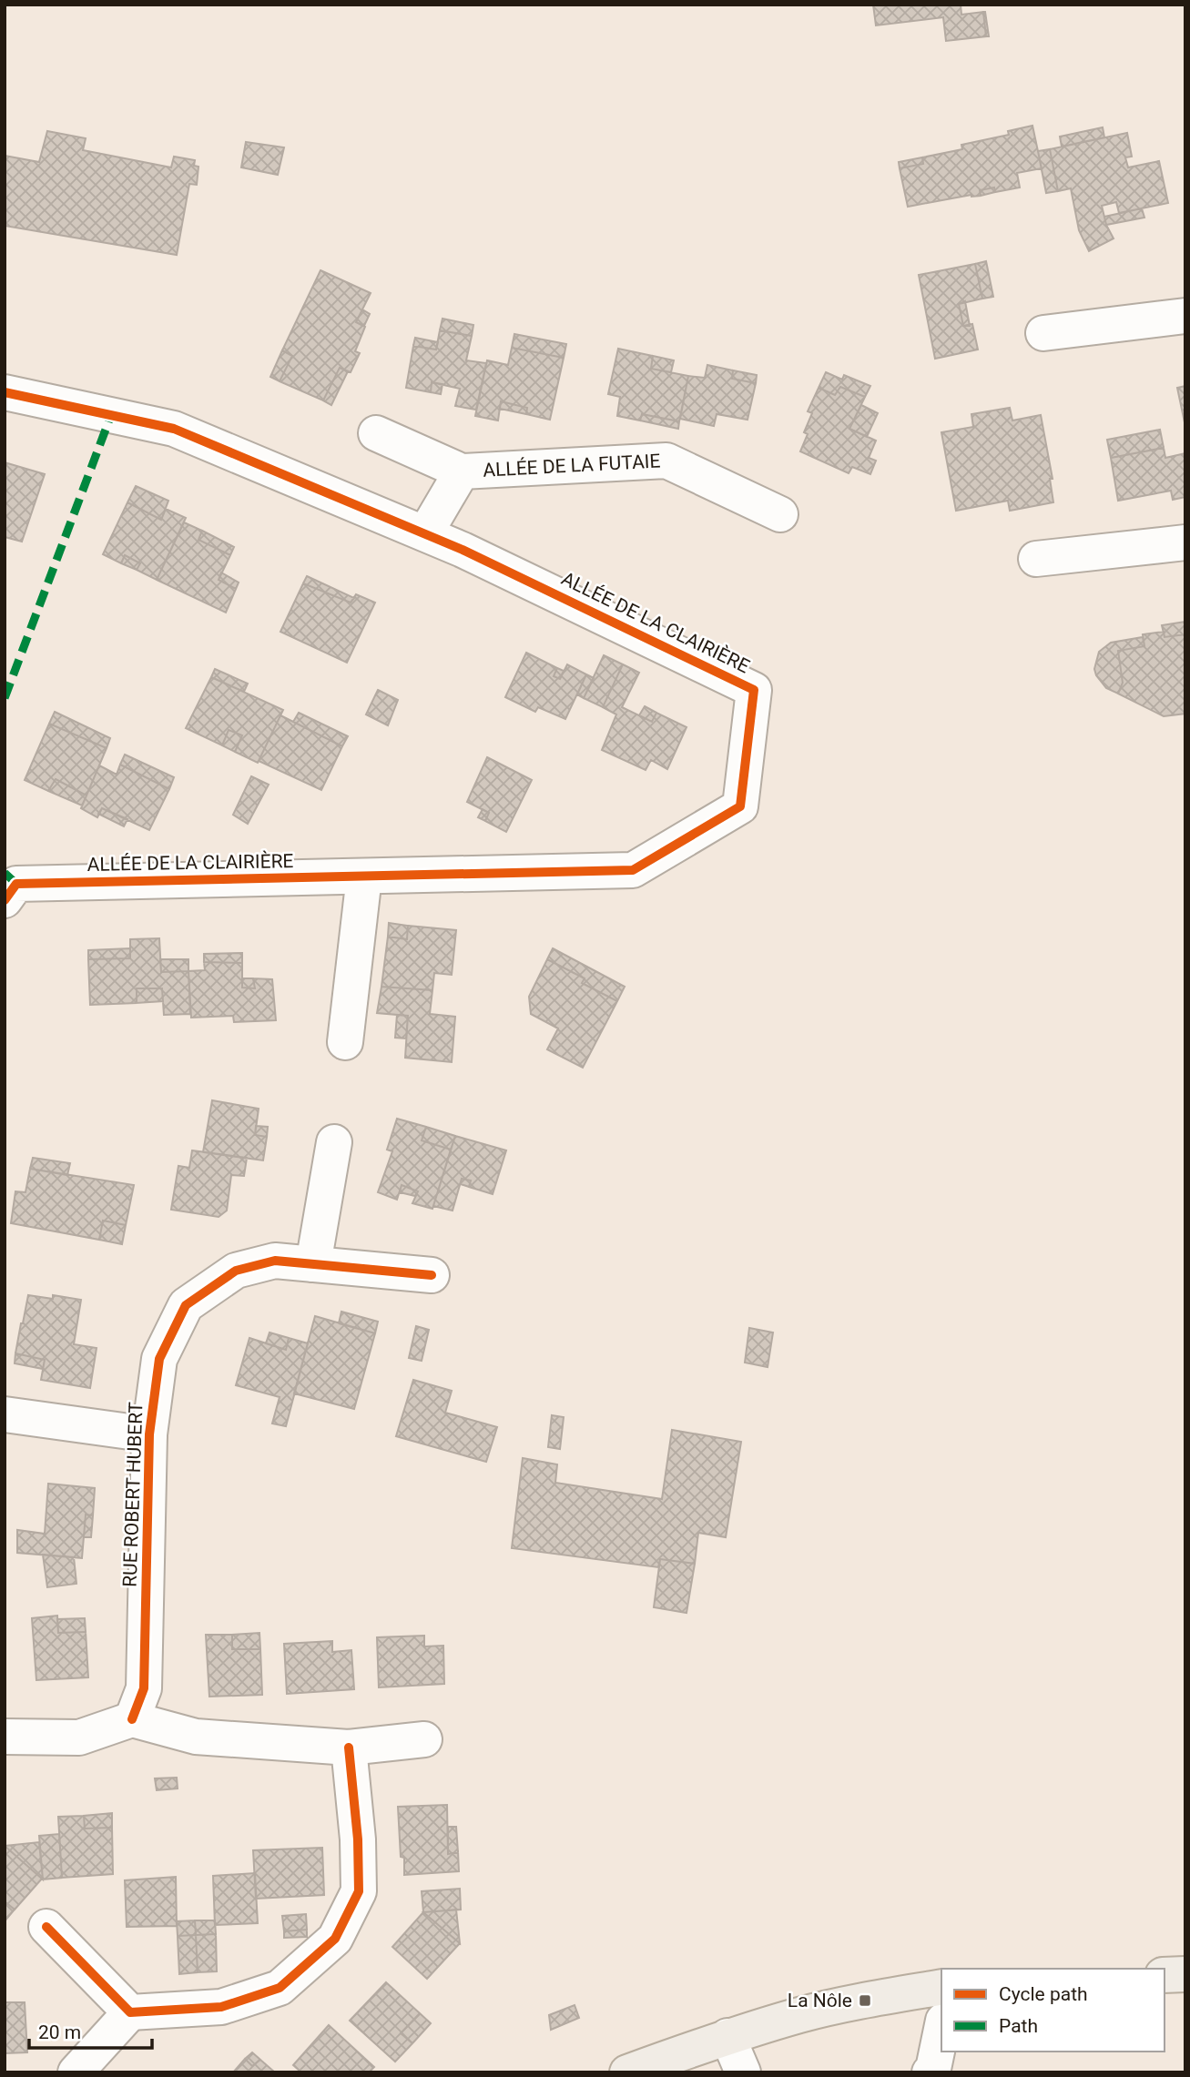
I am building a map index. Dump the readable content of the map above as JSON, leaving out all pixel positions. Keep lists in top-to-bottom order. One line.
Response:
{"streets":{"street":["ALLÉE DE LA FUTAIE","ALLÉE DE LA CLAIRIÈRE","RUE ROBERT HUBERT"]},"crossings":[["ALLÉE DE LA FUTAIE","ALLÉE DE LA CLAIRIÈRE"]],"places":{"transit":["La Nôle"]},"legend":["Cycle path","Path"],"scale_bar":"20 m"}
